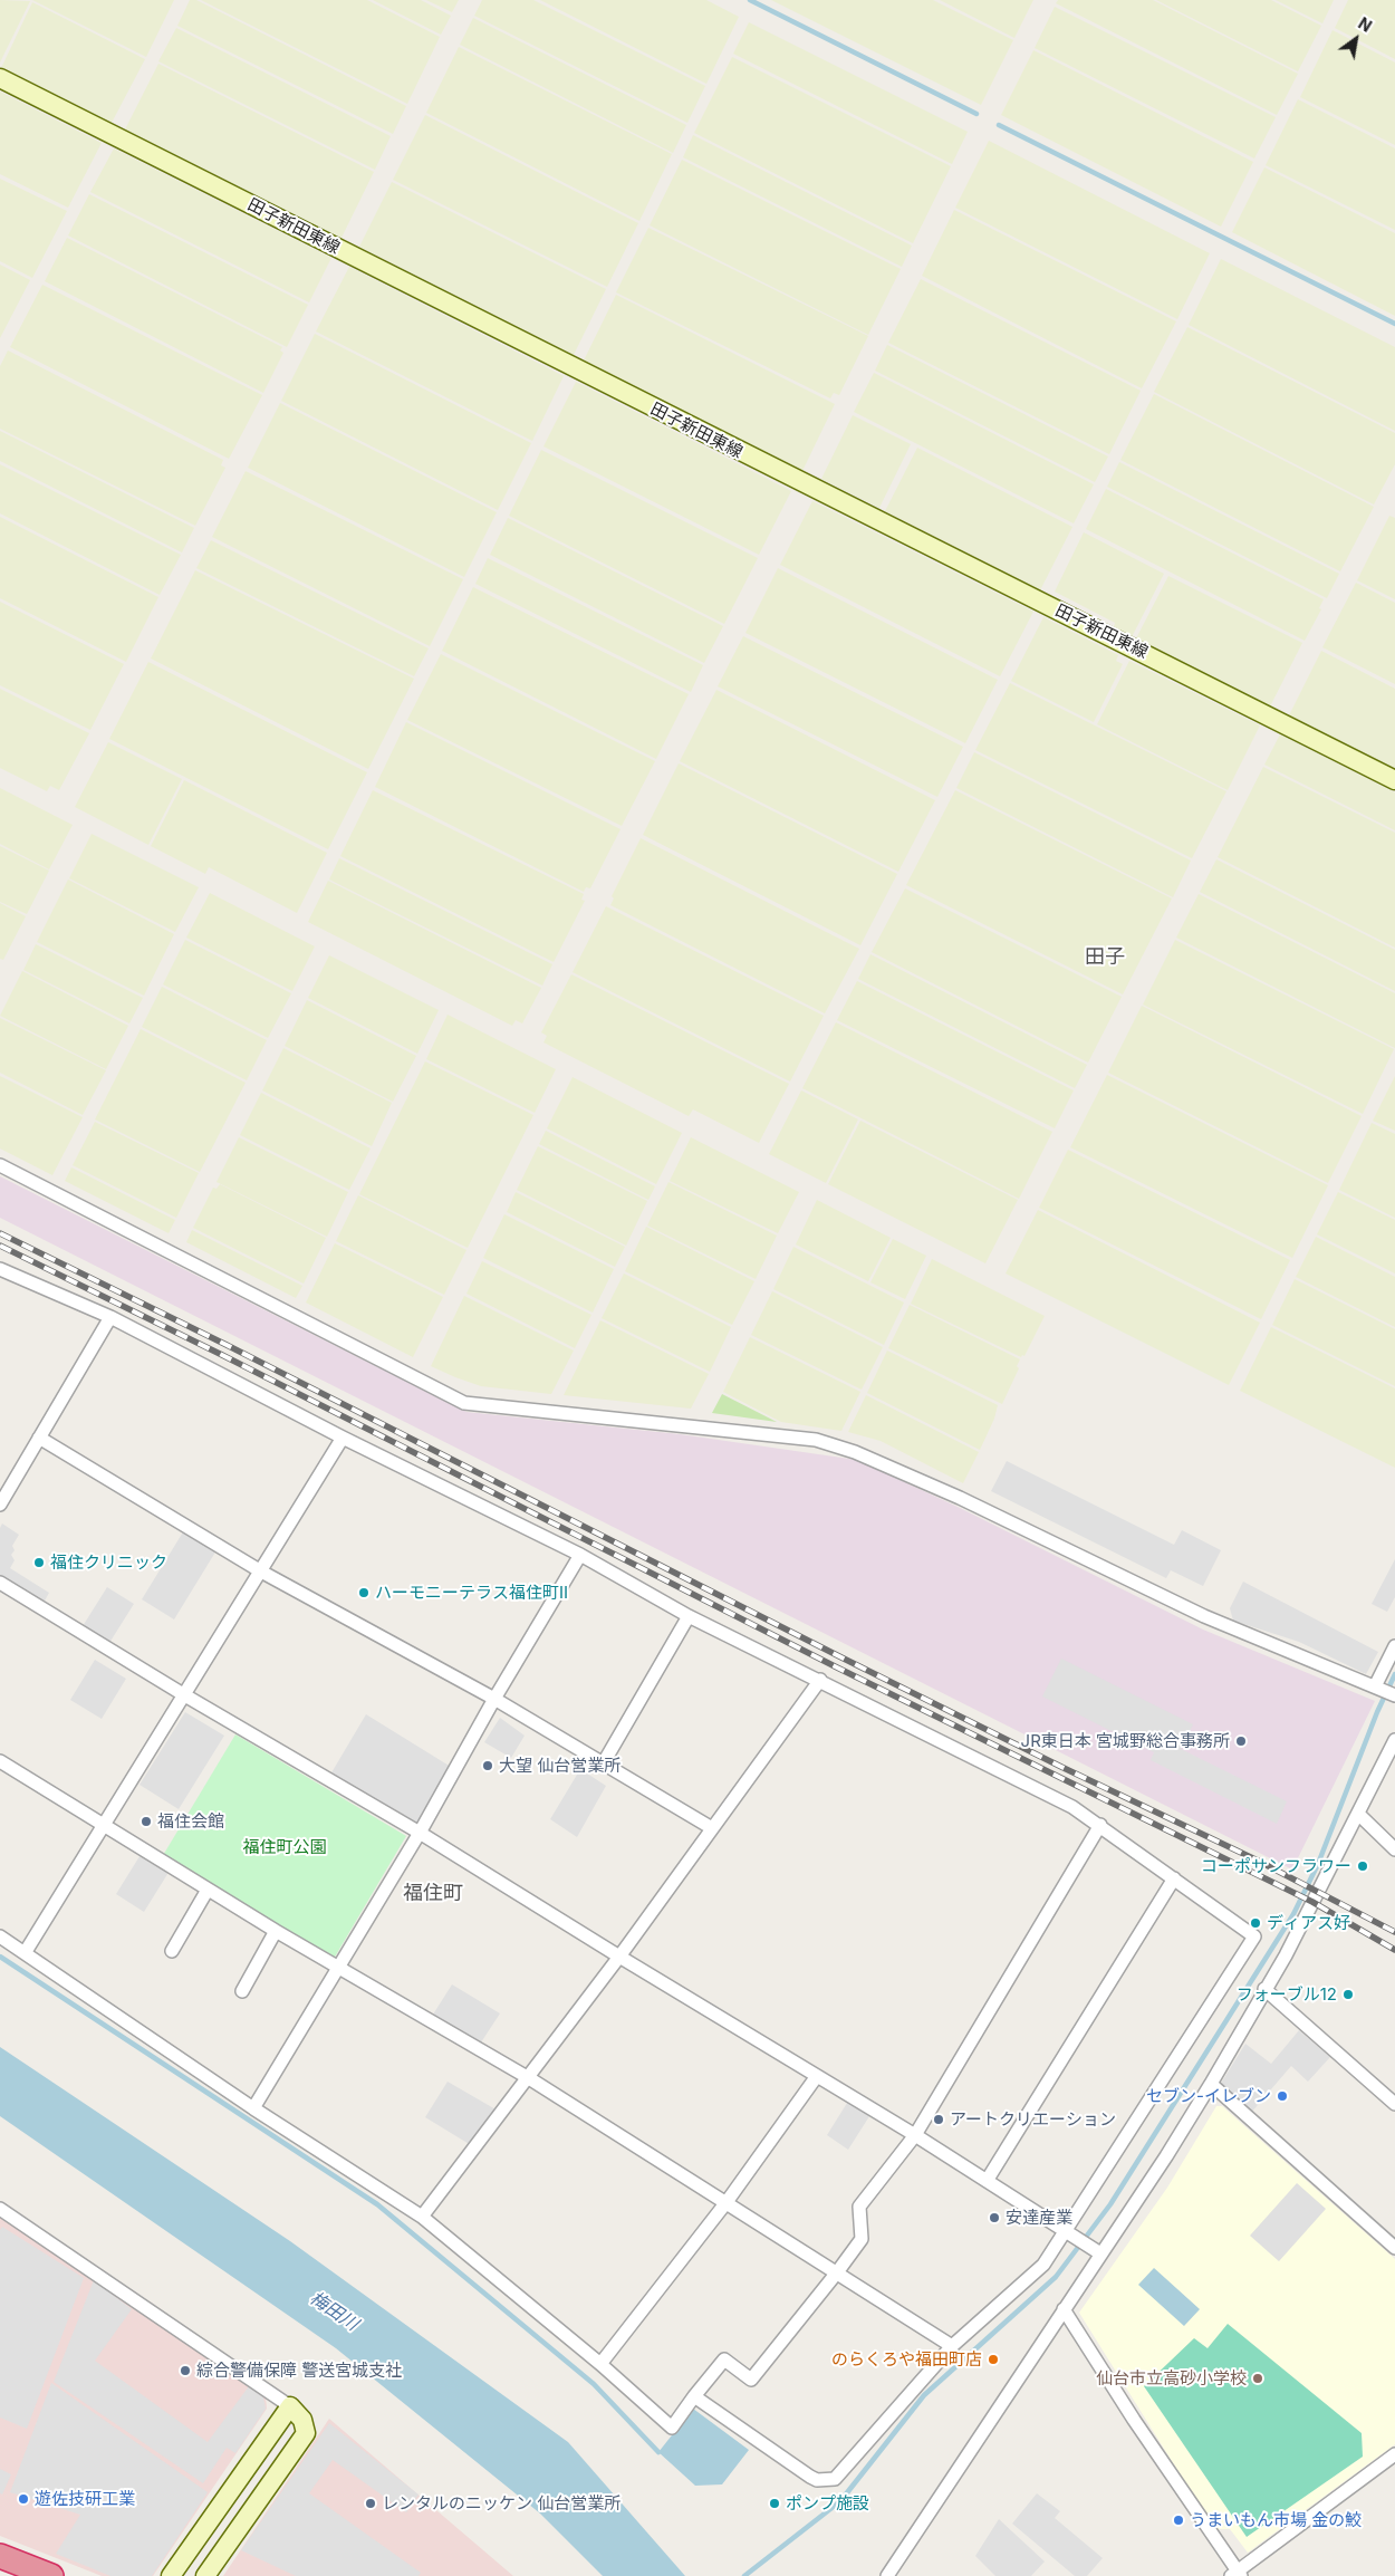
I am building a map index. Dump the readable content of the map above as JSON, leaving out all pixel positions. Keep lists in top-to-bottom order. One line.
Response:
{"streets":{"street":["田子新田東線"]},"districts":["田子","福住町"],"water":["梅田川"],"parks":["福住町公園"],"places":["福住クリニック","ハーモニーテラス福住町Ⅱ","JR東日本 宮城野総合事務所","大望 仙台営業所","福住会館","コーポサンフラワー","ディアス好","フォーブル12","セブン-イレブン","アートクリエーション","安達産業","のらくろや福田町店","綜合警備保障 警送宮城支社","仙台市立高砂小学校","遊佐技研工業","レンタルのニッケン 仙台営業所","ポンプ施設","うまいもん市場 金の鮫"],"north":"top right"}
